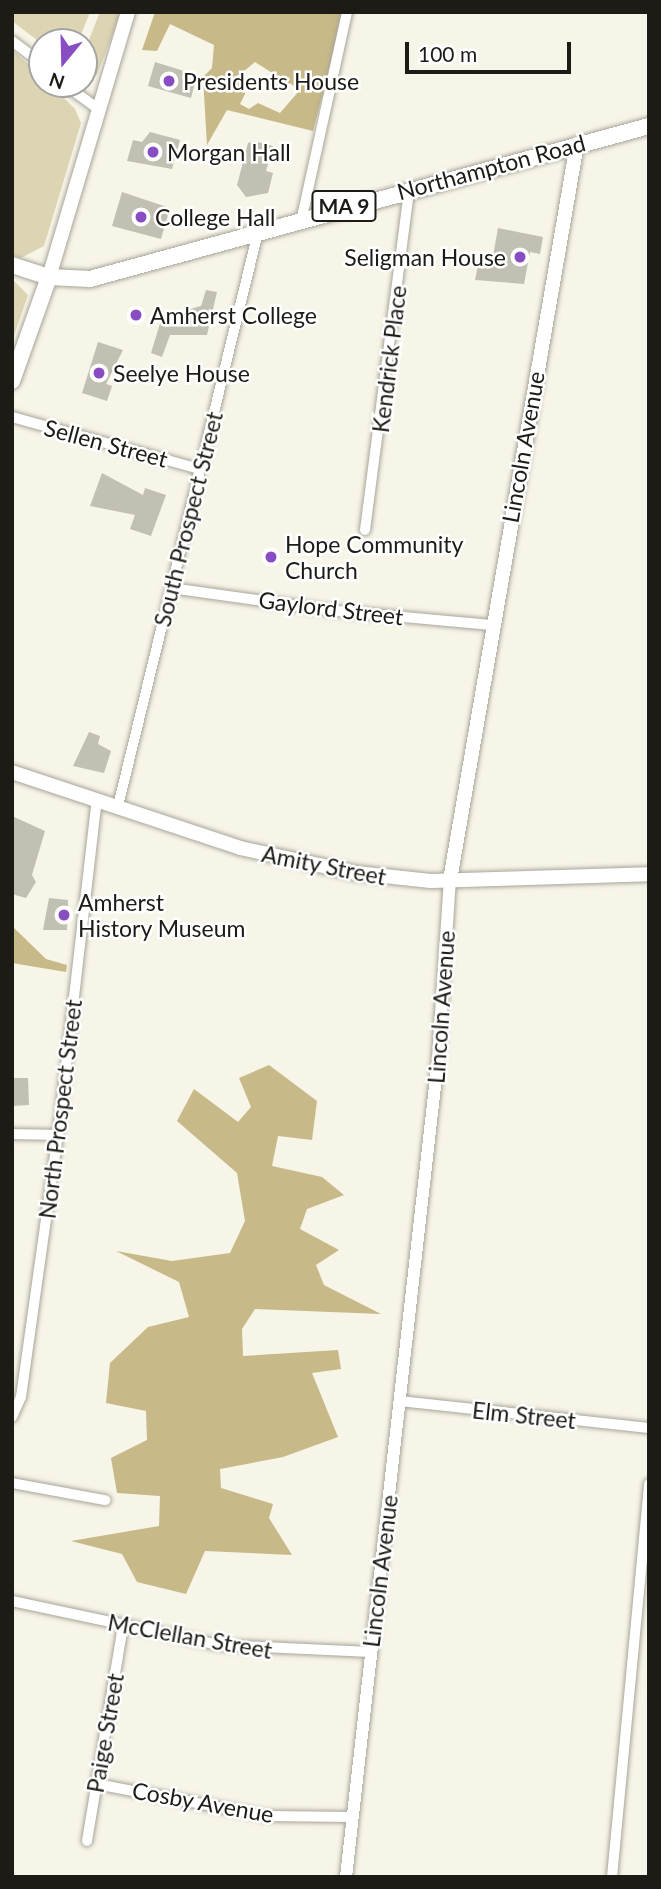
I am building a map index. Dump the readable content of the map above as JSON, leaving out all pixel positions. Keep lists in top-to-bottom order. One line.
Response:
{"streets":{"main road":["Northampton Road","MA 9","Lincoln Avenue","Amity Street"],"street":["Kendrick Place","Sellen Street","South Prospect Street","Gaylord Street","North Prospect Street","Elm Street","McClellan Street","Paige Street","Cosby Avenue"]},"crossings":[["Northampton Road","MA 9"],["Northampton Road","Kendrick Place"],["Northampton Road","Lincoln Avenue"],["Northampton Road","South Prospect Street"],["Sellen Street","South Prospect Street"],["Lincoln Avenue","Gaylord Street"],["Lincoln Avenue","Amity Street"],["Lincoln Avenue","Elm Street"],["Lincoln Avenue","McClellan Street"],["Lincoln Avenue","Cosby Avenue"],["South Prospect Street","Gaylord Street"],["South Prospect Street","Amity Street"],["Amity Street","North Prospect Street"],["McClellan Street","Paige Street"],["Paige Street","Cosby Avenue"]],"places":["Presidents House","Morgan Hall","College Hall","Seligman House","Amherst College","Seelye House","Hope Community Church","Amherst History Museum"],"scale_bar":"100 m","north":"bottom"}
